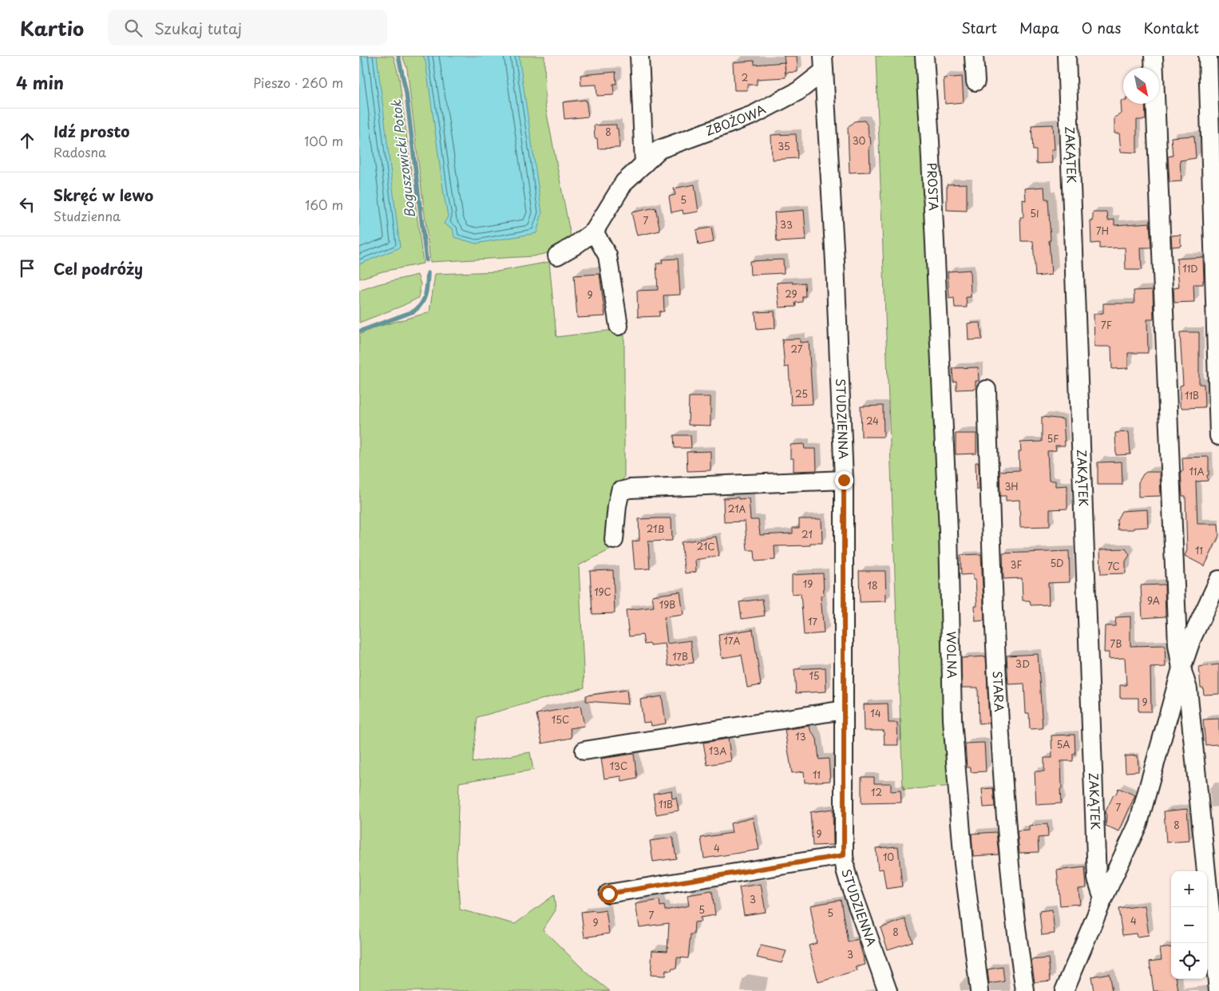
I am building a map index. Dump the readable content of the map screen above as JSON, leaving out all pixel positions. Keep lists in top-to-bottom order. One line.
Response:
{"streets":{"street":["ZBOŻOWA","ZAKĄTEK","PROSTA","STUDZIENNA","WOLNA","STARA"]},"crossings":[["ZBOŻOWA","STUDZIENNA"],["PROSTA","WOLNA"]],"water":["Boguszowicki Potok"],"house_numbers":["2","8","30","35","5","5I","7","33","7H","11D","29","9","7F","27","25","11B","24","5F","11A","3H","21A","21B","21","21C","11","5D","3F","7C","19","18","19C","9A","19B","17","17A","7B","17B","3D","15","9","14","15C","13","5A","13A","13C","11","12","11B","7","8","9","4","10","3","5","5","7","4","9","8","3"],"north":"bottom right","page":{"header":"Kartio","search":"Szukaj tutaj","nav":["Start","Mapa","O nas","Kontakt"],"heading":["4 min","Pieszo · 260 m"],"list":[["Idź prosto","Radosna","100 m"],["Skręć w lewo","Studzienna","160 m"],"Cel podróży"],"map_buttons":["+","−"]}}
